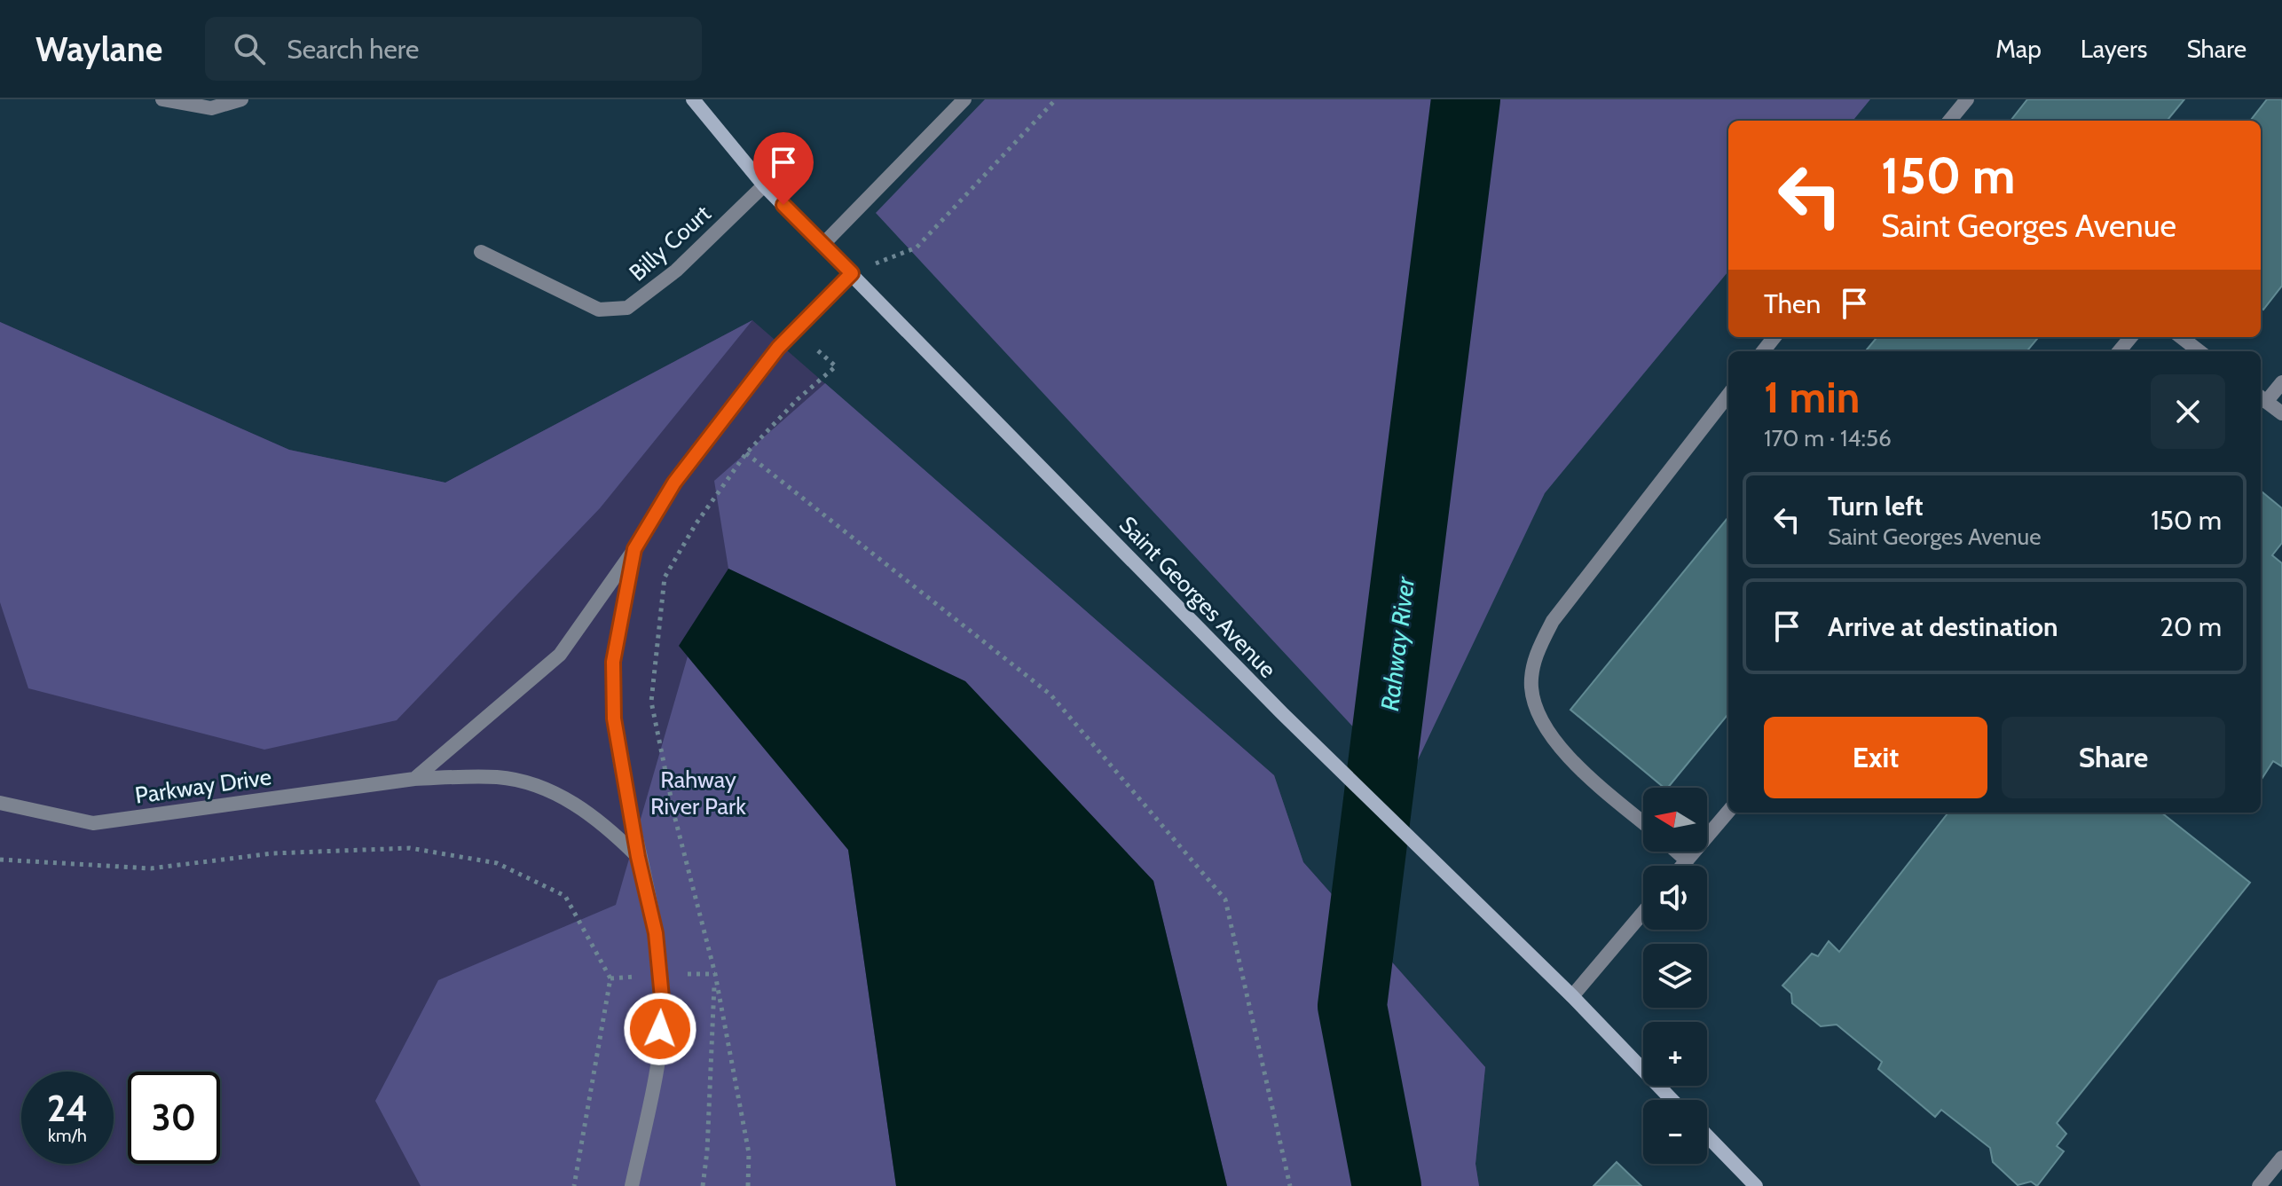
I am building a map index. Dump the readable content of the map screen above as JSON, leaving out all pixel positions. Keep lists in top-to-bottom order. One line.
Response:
{"streets":{"main road":["Saint Georges Avenue"],"street":["Billy Court","Parkway Drive"]},"crossings":[["Billy Court","Saint Georges Avenue"]],"water":["Rahway River"],"parks":["Rahway River Park"],"north":"left","page":{"header":"Waylane","search":"Search here","nav":["Map","Layers","Share"],"turn":["150 m","Saint Georges Avenue"],"then":"Then","heading":["1 min","170 m · 14:56"],"list":[{"name":"Turn left","note":"Saint Georges Avenue","value":"150 m"},{"name":"Arrive at destination","value":"20 m"}],"buttons":["Exit","Share"],"map_buttons":["+","−"],"speed":"24 km/h","limit":"30"}}
